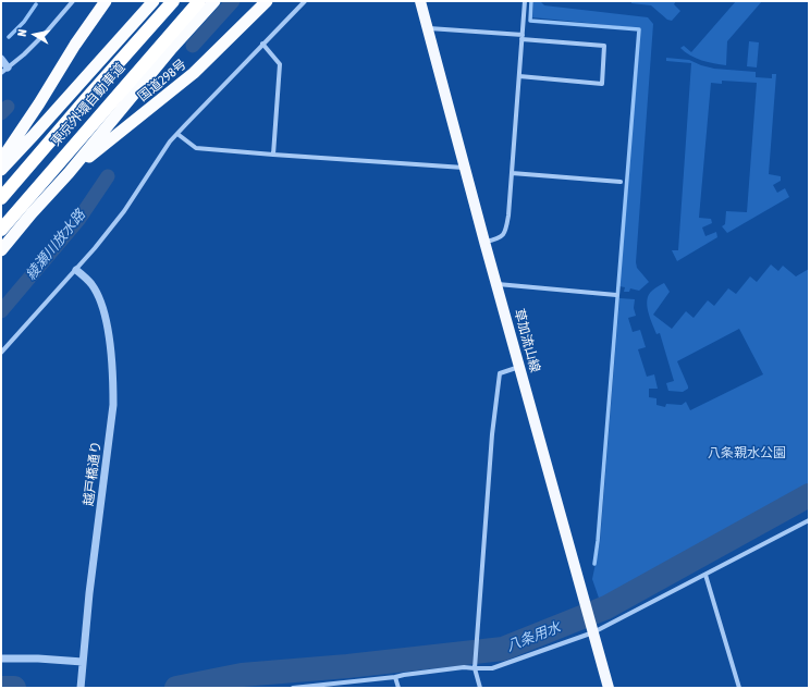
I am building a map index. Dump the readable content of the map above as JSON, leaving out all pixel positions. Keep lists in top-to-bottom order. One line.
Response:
{"streets":{"highway":["国道298号","東京外環自動車道"],"main road":["草加流山線"],"street":["越戸橋通り"]},"water":["綾瀬川放水路","八条用水"],"parks":["八条親水公園"],"north":"left"}
